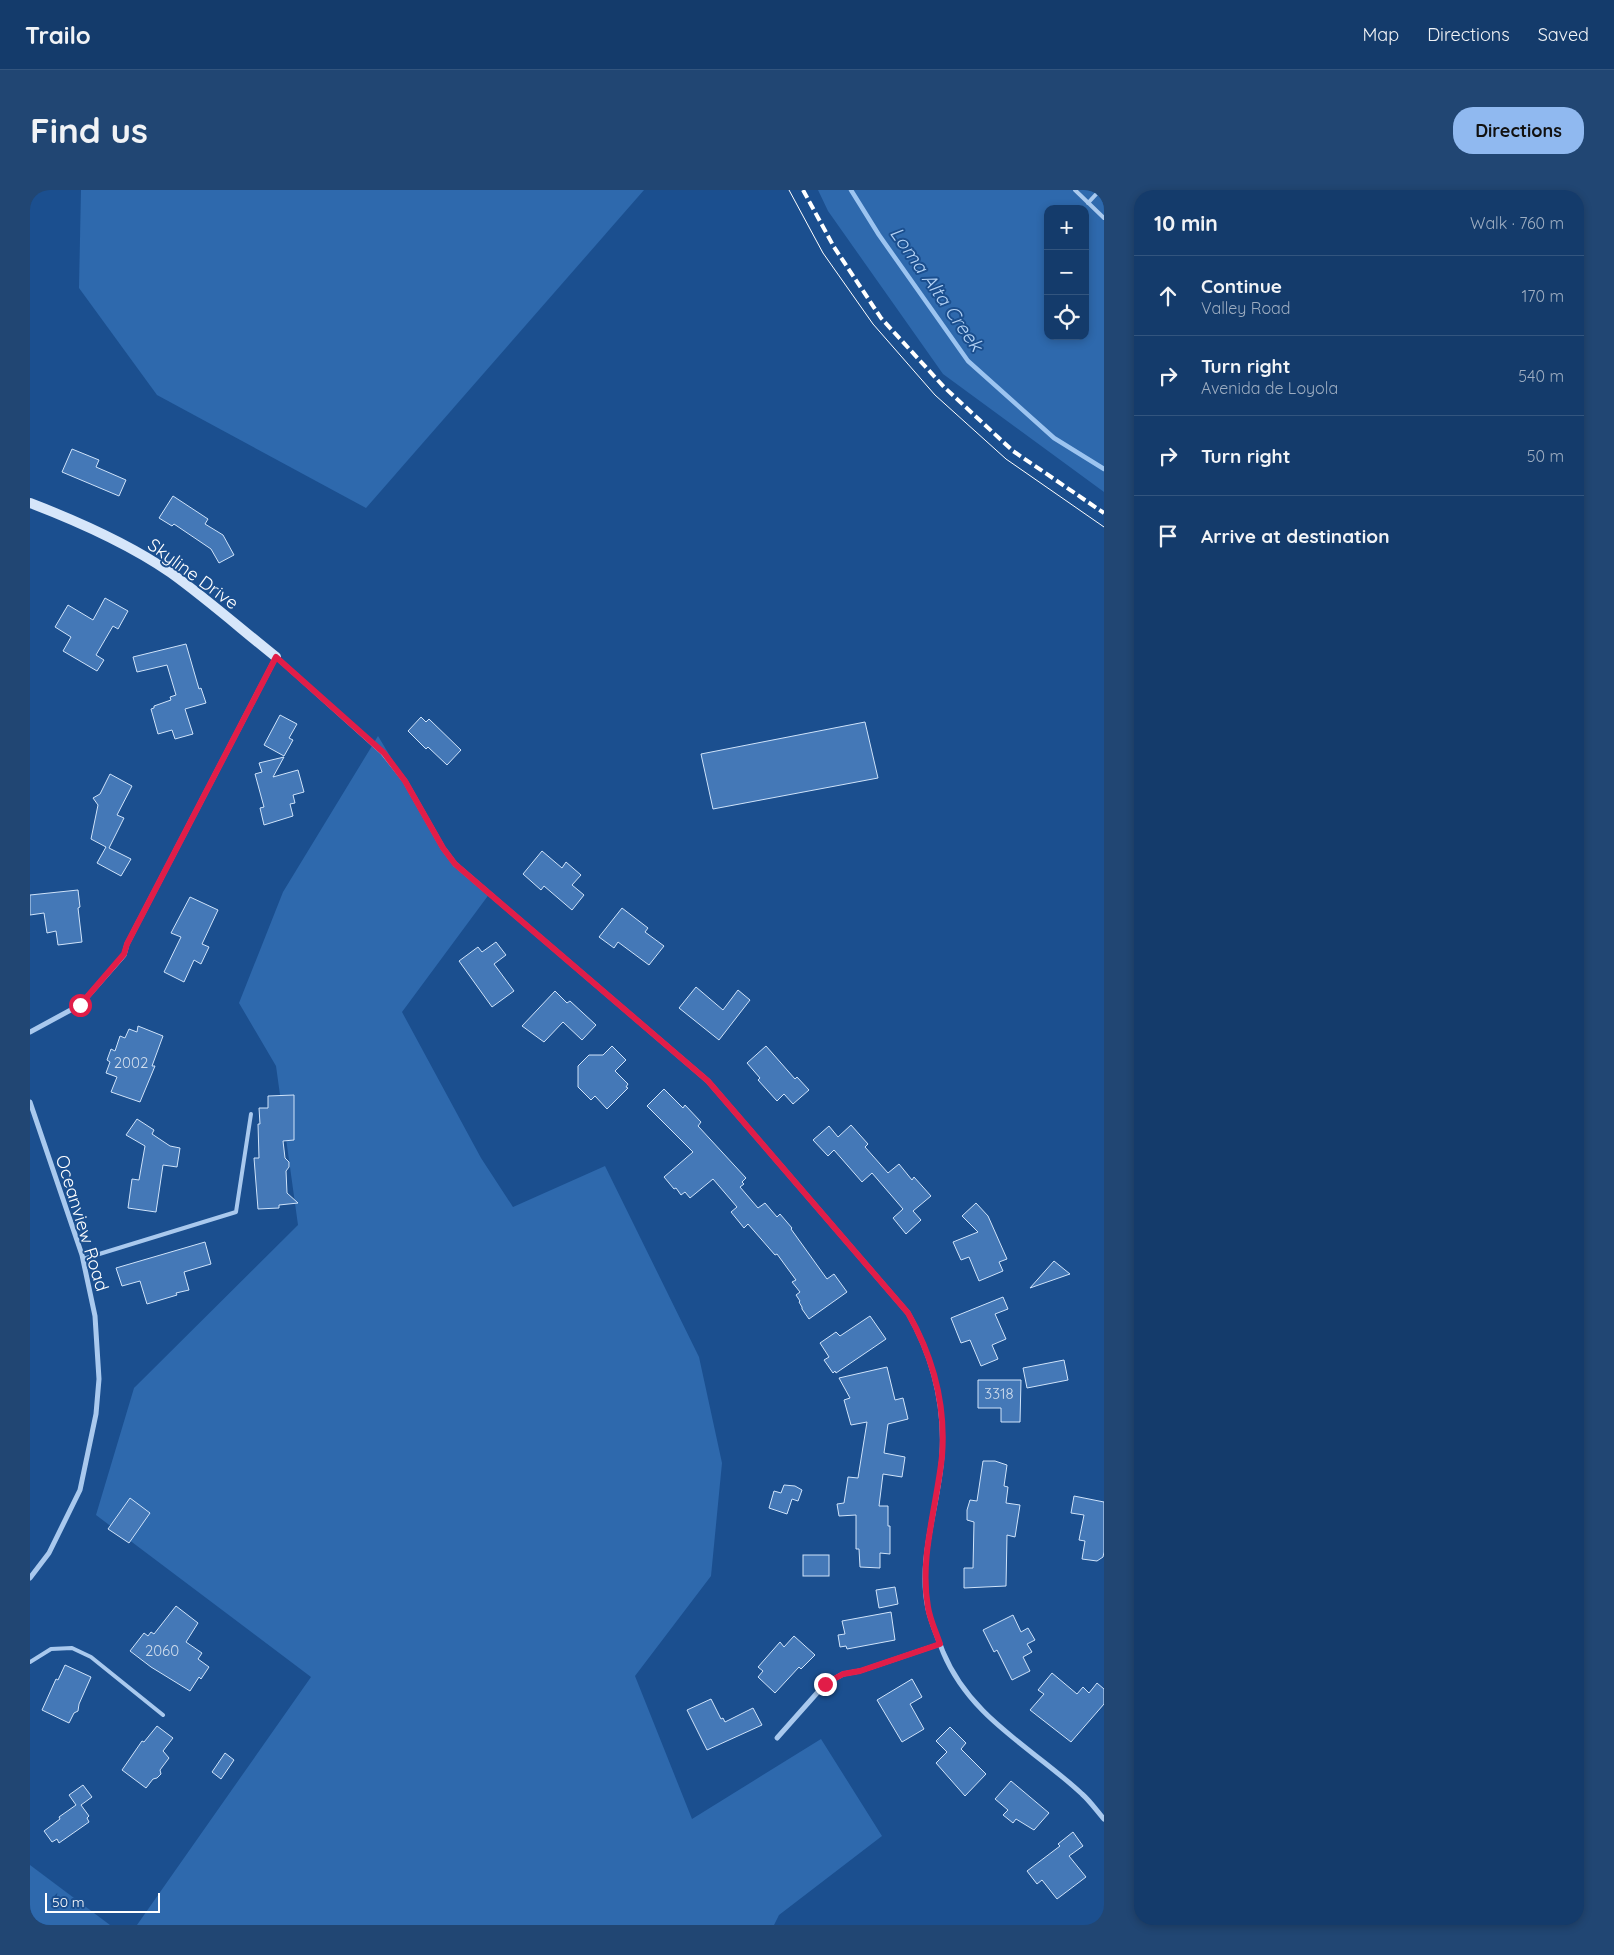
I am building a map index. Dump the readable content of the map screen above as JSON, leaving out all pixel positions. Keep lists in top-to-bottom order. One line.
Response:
{"streets":{"street":["Skyline Drive","Oceanview Road"]},"water":["Loma Alta Creek"],"house_numbers":["2002","3318","2060"],"scale_bar":"50 m","page":{"header":"Trailo","nav":["Map","Directions","Saved"],"buttons":"Directions","title":"Find us","heading":["10 min","Walk · 760 m"],"map_buttons":["+","−"],"list":[["Continue","Valley Road","170 m"],["Turn right","Avenida de Loyola","540 m"],["Turn right","50 m"],"Arrive at destination"],"scale":"50 m"}}
